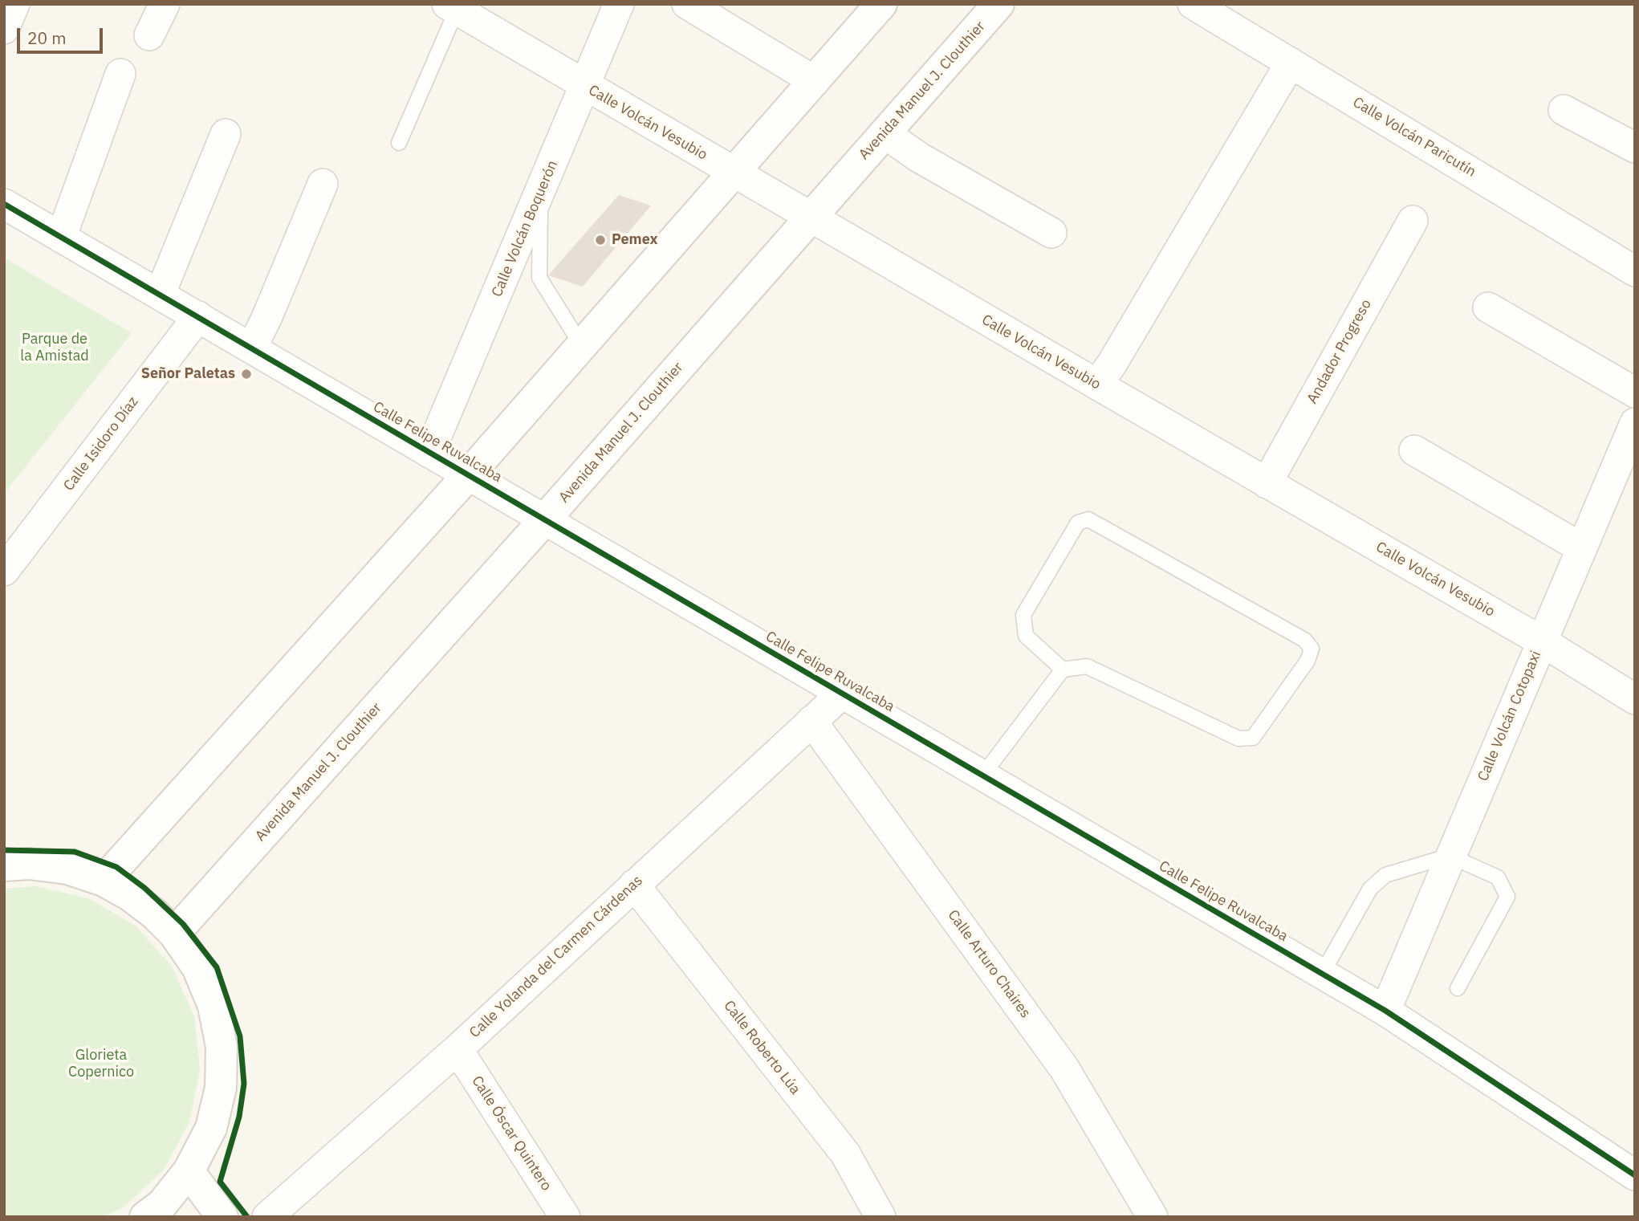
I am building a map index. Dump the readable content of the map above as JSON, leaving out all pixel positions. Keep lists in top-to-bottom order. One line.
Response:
{"streets":{"main road":["Avenida Manuel J. Clouthier"],"street":["Calle Volcán Vesubio","Calle Volcán Paricutín","Calle Volcán Boquerón","Andador Progreso","Calle Felipe Ruvalcaba","Calle Isidoro Díaz","Calle Volcán Cotopaxi","Calle Yolanda del Carmen Cárdenas","Calle Arturo Chaires","Calle Roberto Lúa","Calle Óscar Quintero"]},"crossings":[["Avenida Manuel J. Clouthier","Calle Volcán Vesubio"],["Avenida Manuel J. Clouthier","Calle Felipe Ruvalcaba"],["Calle Volcán Vesubio","Calle Volcán Boquerón"],["Calle Volcán Vesubio","Andador Progreso"],["Calle Volcán Vesubio","Calle Volcán Cotopaxi"],["Calle Volcán Boquerón","Calle Felipe Ruvalcaba"],["Calle Felipe Ruvalcaba","Calle Isidoro Díaz"],["Calle Felipe Ruvalcaba","Calle Volcán Cotopaxi"],["Calle Felipe Ruvalcaba","Calle Yolanda del Carmen Cárdenas"],["Calle Yolanda del Carmen Cárdenas","Calle Arturo Chaires"],["Calle Yolanda del Carmen Cárdenas","Calle Roberto Lúa"],["Calle Yolanda del Carmen Cárdenas","Calle Óscar Quintero"]],"parks":["Parque de la Amistad","Glorieta Copernico"],"places":["Pemex","Señor Paletas"],"scale_bar":"20 m"}
